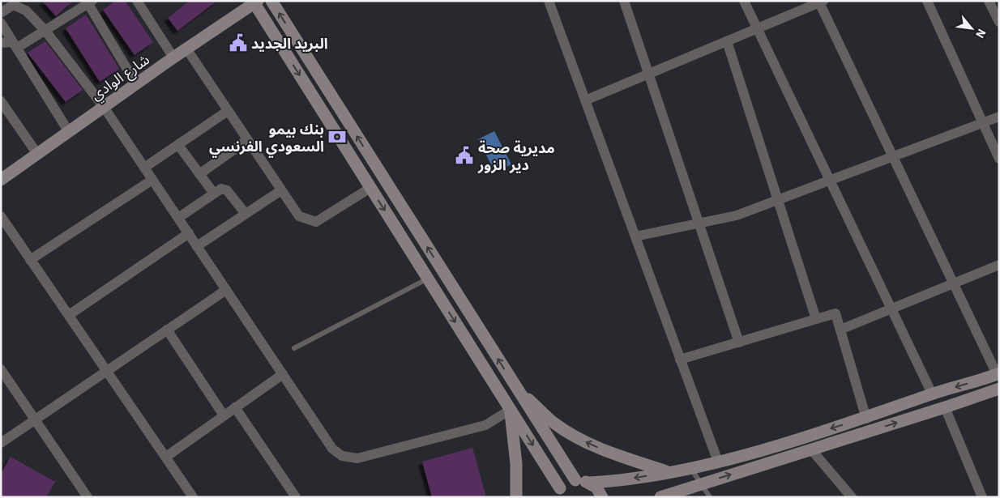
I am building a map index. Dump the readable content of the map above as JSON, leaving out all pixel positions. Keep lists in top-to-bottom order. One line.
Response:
{"streets":{"main road":["شارع الوادي"]},"places":{"public building":["البريد الجديد","مديرية صحة دير الزور"],"bank":["بنك بيمو السعودي الفرنسي"]},"north":"bottom right"}
